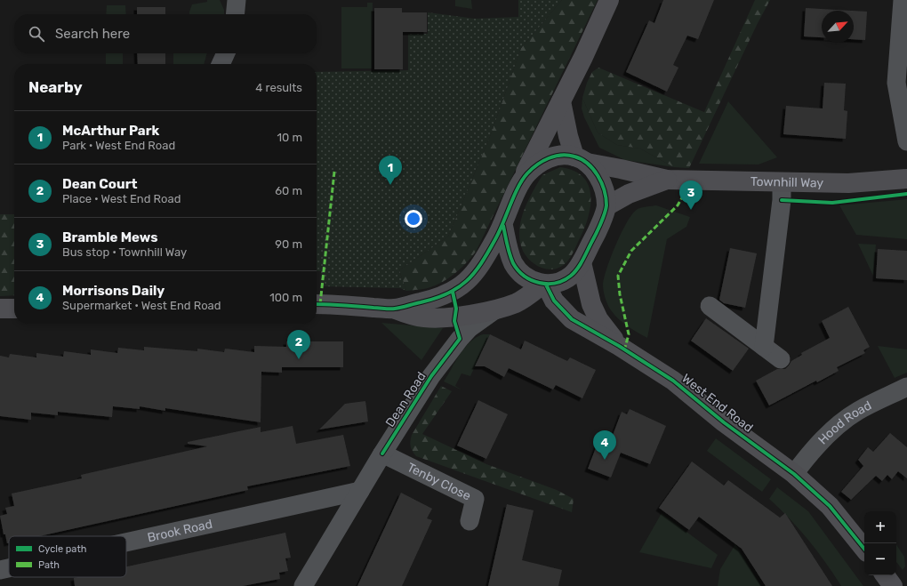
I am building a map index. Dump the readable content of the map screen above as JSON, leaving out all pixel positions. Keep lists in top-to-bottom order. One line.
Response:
{"streets":{"street":["Townhill Way","Dean Road","West End Road","Hood Road","Tenby Close","Brook Road"]},"crossings":[["Townhill Way","West End Road"],["Dean Road","Tenby Close"],["Dean Road","Brook Road"],["West End Road","Hood Road"]],"legend":["Cycle path","Path"],"north":"top right","page":{"search":"Search here","heading":["Nearby","4 results"],"list":[{"mark":"1","name":"McArthur Park","note":"Park · West End Road","value":"10 m"},{"mark":"2","name":"Dean Court","note":"Place · West End Road","value":"60 m"},{"mark":"3","name":"Bramble Mews","note":"Bus stop · Townhill Way","value":"90 m"},{"mark":"4","name":"Morrisons Daily","note":"Supermarket · West End Road","value":"100 m"}],"pins":["1","3","2","4"],"map_buttons":["+","−"]}}
